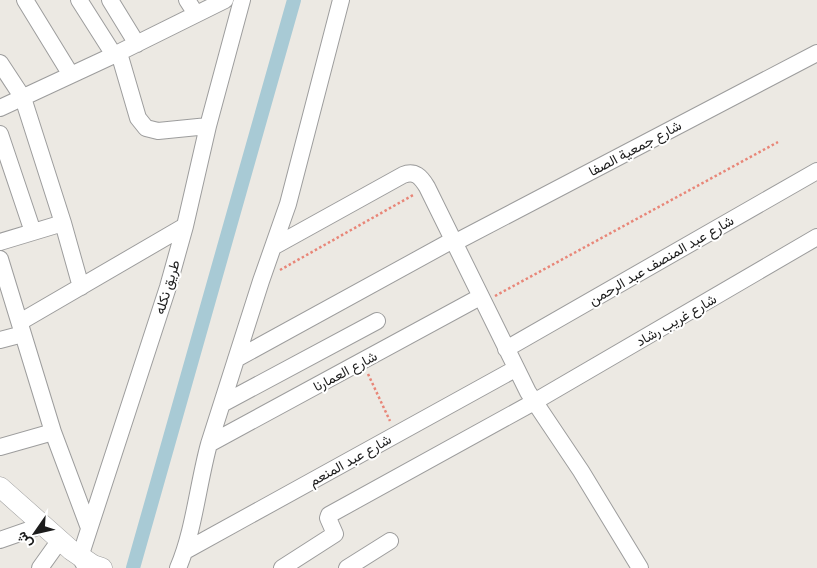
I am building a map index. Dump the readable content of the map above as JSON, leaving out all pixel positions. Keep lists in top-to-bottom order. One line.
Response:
{"streets":{"street":["شارع جمعية الصفا","شارع عبد المنصف عبد الرحمن","طريق نكله","شارع غريب رشاد","شارع العمارنا","شارع عبد المنعم"]},"north":"bottom left"}
